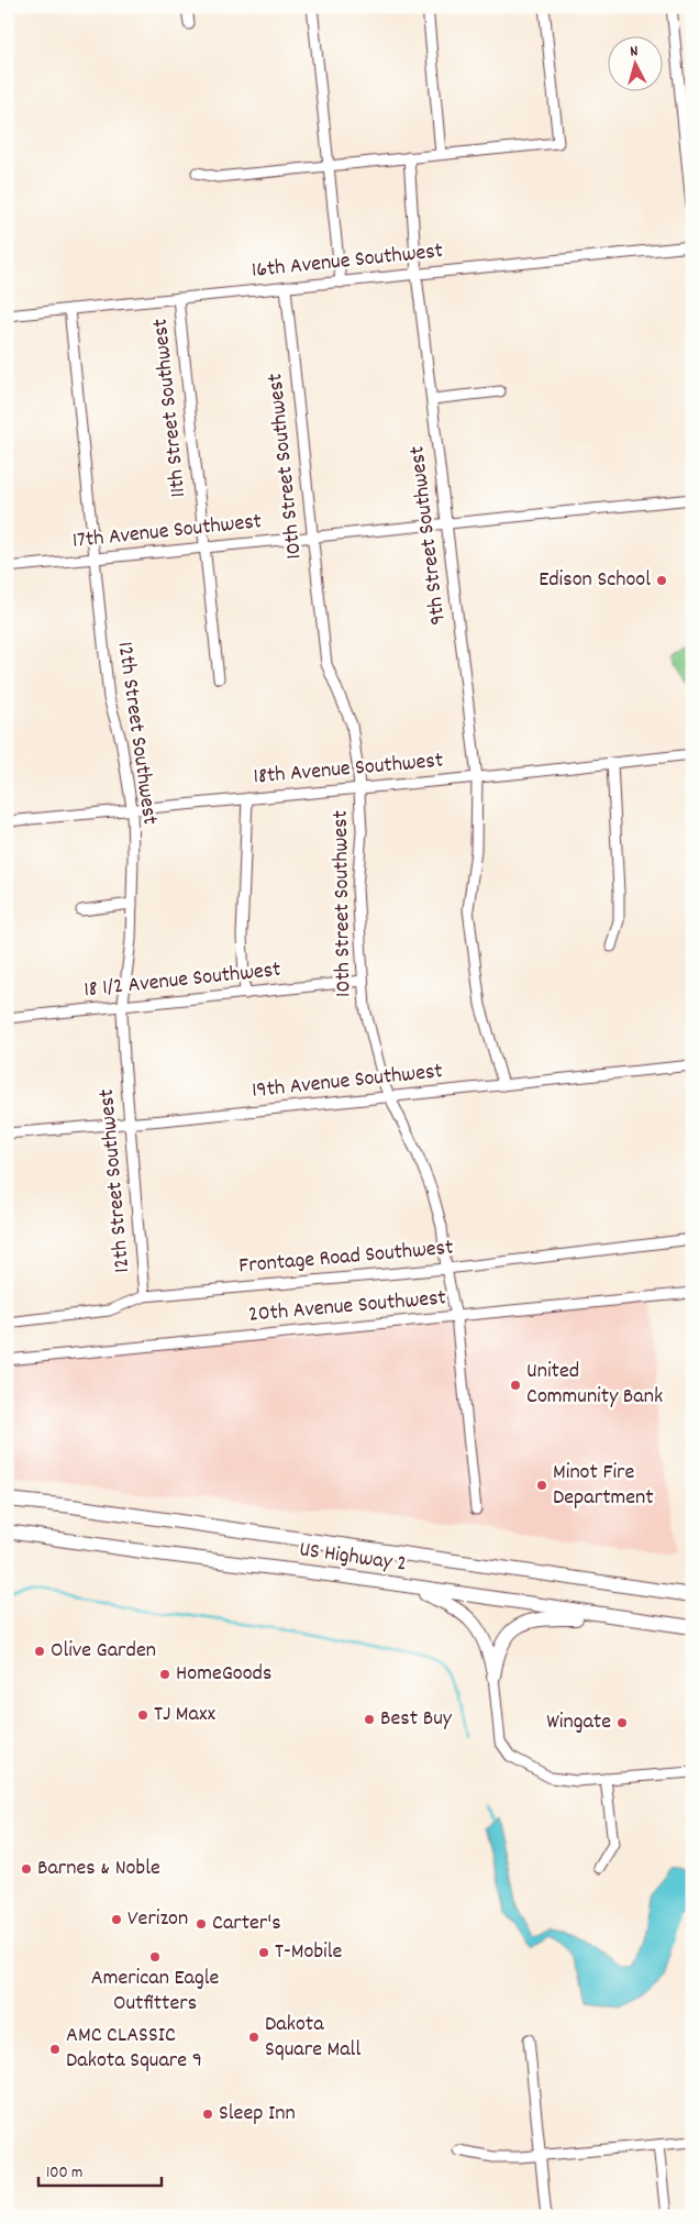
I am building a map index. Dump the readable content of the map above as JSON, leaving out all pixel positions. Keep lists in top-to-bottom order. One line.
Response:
{"streets":{"highway":["US Highway 2"],"street":["16th Avenue Southwest","11th Street Southwest","10th Street Southwest","17th Avenue Southwest","9th Street Southwest","12th Street Southwest","18th Avenue Southwest","18 1/2 Avenue Southwest","19th Avenue Southwest","Frontage Road Southwest","20th Avenue Southwest"]},"crossings":[["16th Avenue Southwest","11th Street Southwest"],["16th Avenue Southwest","10th Street Southwest"],["16th Avenue Southwest","9th Street Southwest"],["16th Avenue Southwest","12th Street Southwest"],["11th Street Southwest","17th Avenue Southwest"],["10th Street Southwest","17th Avenue Southwest"],["10th Street Southwest","18th Avenue Southwest"],["10th Street Southwest","18 1/2 Avenue Southwest"],["10th Street Southwest","19th Avenue Southwest"],["10th Street Southwest","Frontage Road Southwest"],["10th Street Southwest","20th Avenue Southwest"],["17th Avenue Southwest","9th Street Southwest"],["17th Avenue Southwest","12th Street Southwest"],["9th Street Southwest","18th Avenue Southwest"],["9th Street Southwest","19th Avenue Southwest"],["12th Street Southwest","18th Avenue Southwest"],["12th Street Southwest","18 1/2 Avenue Southwest"],["12th Street Southwest","19th Avenue Southwest"],["12th Street Southwest","Frontage Road Southwest"]],"places":["Edison School","United Community Bank","Minot Fire Department","Olive Garden","HomeGoods","TJ Maxx","Best Buy","Wingate","Barnes & Noble","Verizon","Carter's","T-Mobile","American Eagle Outfitters","Dakota Square Mall","AMC CLASSIC Dakota Square 9","Sleep Inn"],"scale_bar":"100 m","north":"top"}
